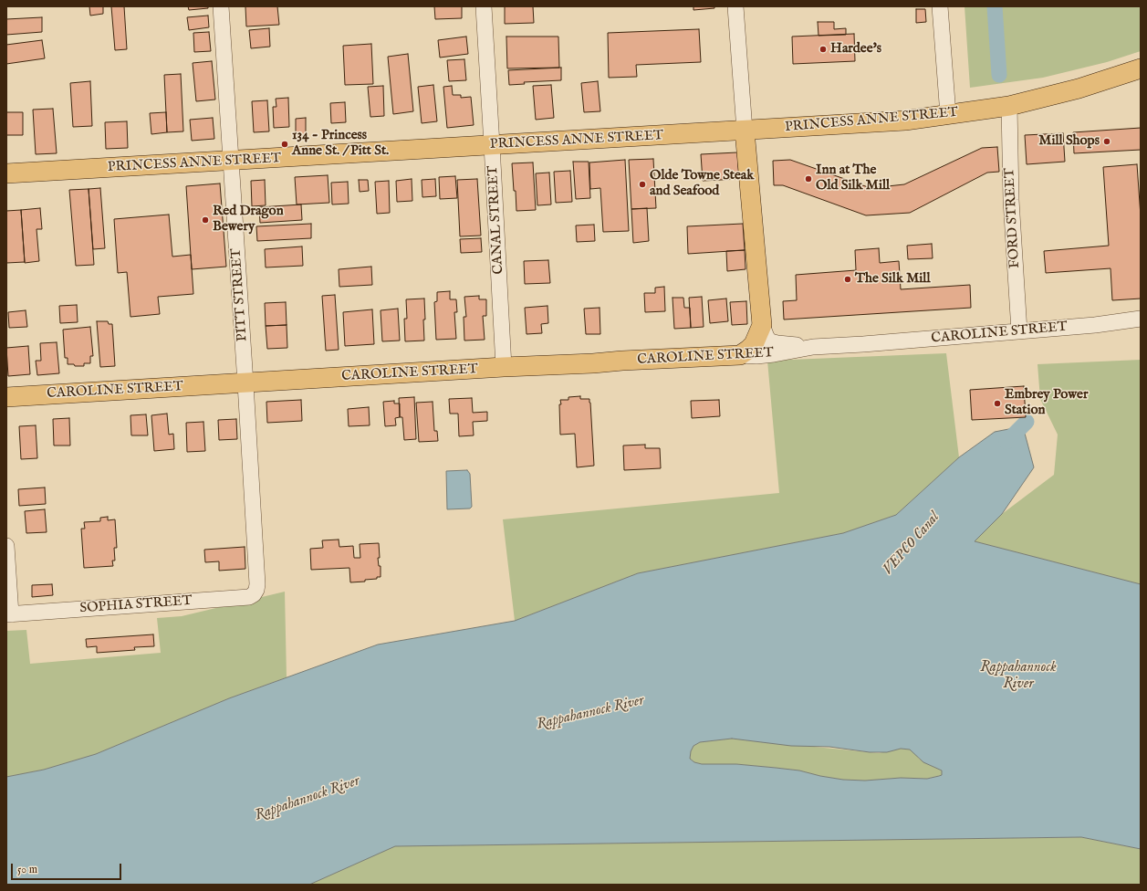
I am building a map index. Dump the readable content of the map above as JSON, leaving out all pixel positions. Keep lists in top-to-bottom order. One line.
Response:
{"streets":{"main road":["PRINCESS ANNE STREET","CAROLINE STREET"],"street":["FORD STREET","CANAL STREET","PITT STREET","SOPHIA STREET"]},"crossings":[["PRINCESS ANNE STREET","FORD STREET"],["PRINCESS ANNE STREET","CANAL STREET"],["PRINCESS ANNE STREET","PITT STREET"],["FORD STREET","CAROLINE STREET"],["CANAL STREET","CAROLINE STREET"],["PITT STREET","CAROLINE STREET"],["PITT STREET","SOPHIA STREET"]],"water":["VEPCO Canal","Rappahannock River"],"places":["Hardee's","Mill Shops","134 - Princess Anne St. / Pitt St.","Inn at The Old Silk Mill","Olde Towne Steak and Seafood","Red Dragon Bewery","The Silk Mill","Embrey Power Station"],"scale_bar":"50 m"}
